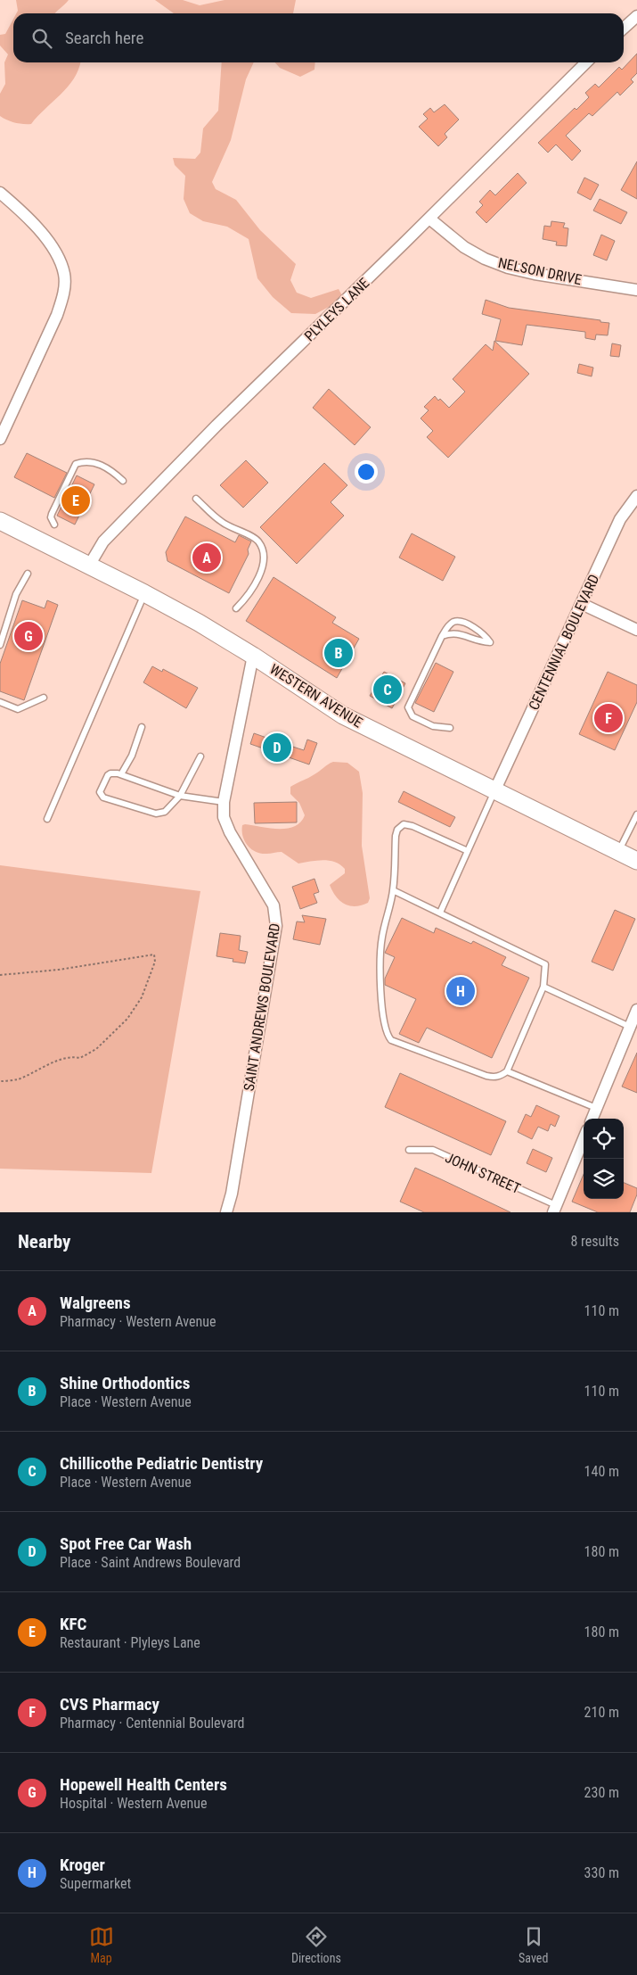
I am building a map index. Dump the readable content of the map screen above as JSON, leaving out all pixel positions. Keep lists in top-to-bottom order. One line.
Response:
{"streets":{"main road":["WESTERN AVENUE"],"street":["NELSON DRIVE","PLYLEYS LANE","CENTENNIAL BOULEVARD","SAINT ANDREWS BOULEVARD"],"lane":["JOHN STREET"]},"crossings":[["NELSON DRIVE","PLYLEYS LANE"],["PLYLEYS LANE","WESTERN AVENUE"],["CENTENNIAL BOULEVARD","WESTERN AVENUE"],["WESTERN AVENUE","SAINT ANDREWS BOULEVARD"]],"page":{"search":"Search here","pins":["E","A","G","B","C","F","D","H"],"heading":["Nearby","8 results"],"list":[{"mark":"A","name":"Walgreens","note":"Pharmacy · Western Avenue","value":"110 m"},{"mark":"B","name":"Shine Orthodontics","note":"Place · Western Avenue","value":"110 m"},{"mark":"C","name":"Chillicothe Pediatric Dentistry","note":"Place · Western Avenue","value":"140 m"},{"mark":"D","name":"Spot Free Car Wash","note":"Place · Saint Andrews Boulevard","value":"180 m"},{"mark":"E","name":"KFC","note":"Restaurant · Plyleys Lane","value":"180 m"},{"mark":"F","name":"CVS Pharmacy","note":"Pharmacy · Centennial Boulevard","value":"210 m"},{"mark":"G","name":"Hopewell Health Centers","note":"Hospital · Western Avenue","value":"230 m"},{"mark":"H","name":"Kroger","note":"Supermarket","value":"330 m"}],"nav":["Map","Directions","Saved"]}}
